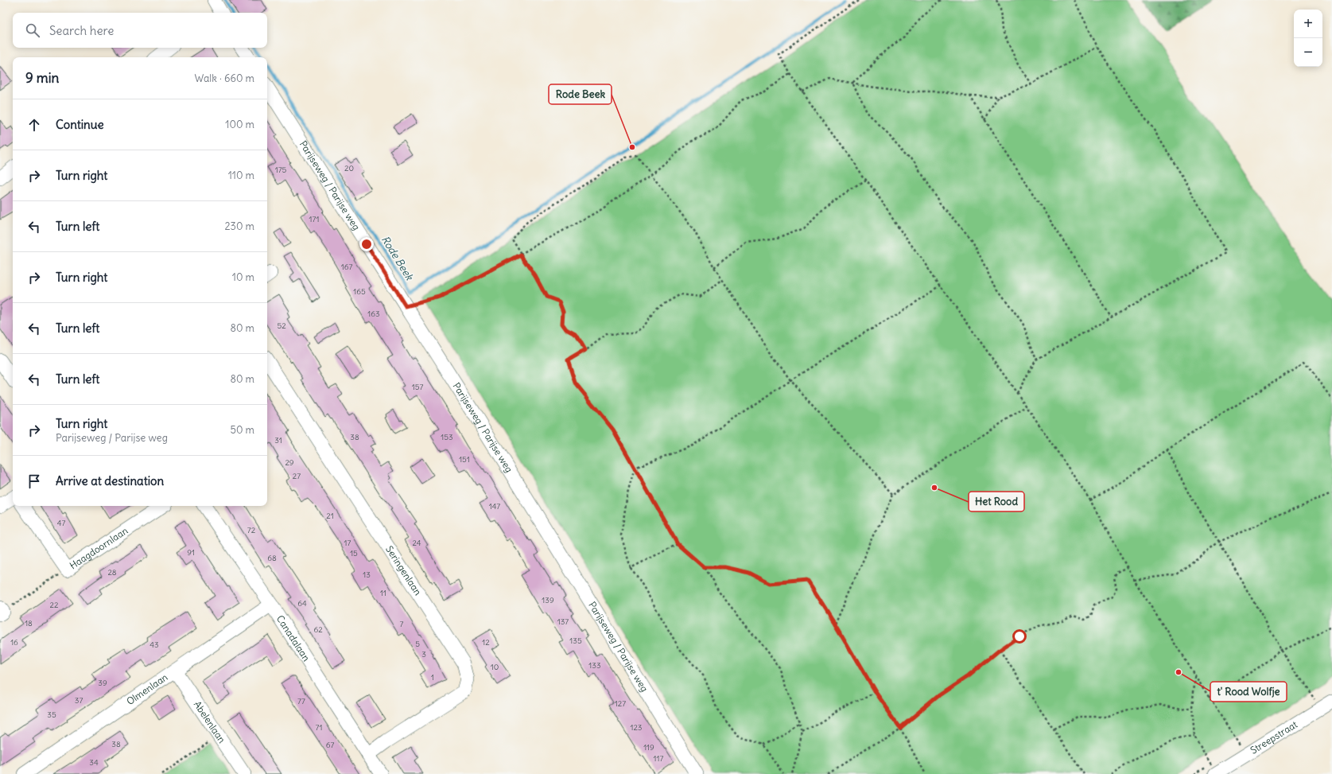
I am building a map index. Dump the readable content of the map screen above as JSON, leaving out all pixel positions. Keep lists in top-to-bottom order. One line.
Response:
{"streets":{"street":["Parijseweg / Parijse weg","Haagdoornlaan","Seringenlaan","Canadalaan","Olmenlaan","Abelenlaan","Streepstraat"]},"crossings":[["Seringenlaan","Canadalaan"],["Canadalaan","Olmenlaan"],["Olmenlaan","Abelenlaan"]],"water":["Rode Beek"],"places":["Rode Beek","Het Rood","t' Rood Wolfje"],"house_numbers":["20","175","171","167","165","163","52","157","38","153","31","151","29","27","147","21","47","72","17","24","91","15","68","28","13","11","139","64","22","137","18","7","62","135","16","12","5","43","3","133","10","1","39","37","77","127","35","71","123","38","67","119","117","34"],"page":{"map_buttons":["+","−"],"search":"Search here","heading":["9 min","Walk · 660 m"],"list":[["Continue","100 m"],["Turn right","110 m"],["Turn left","230 m"],["Turn right","10 m"],["Turn left","80 m"],["Turn left","80 m"],["Turn right","Parijseweg / Parijse weg","50 m"],"Arrive at destination"]}}
